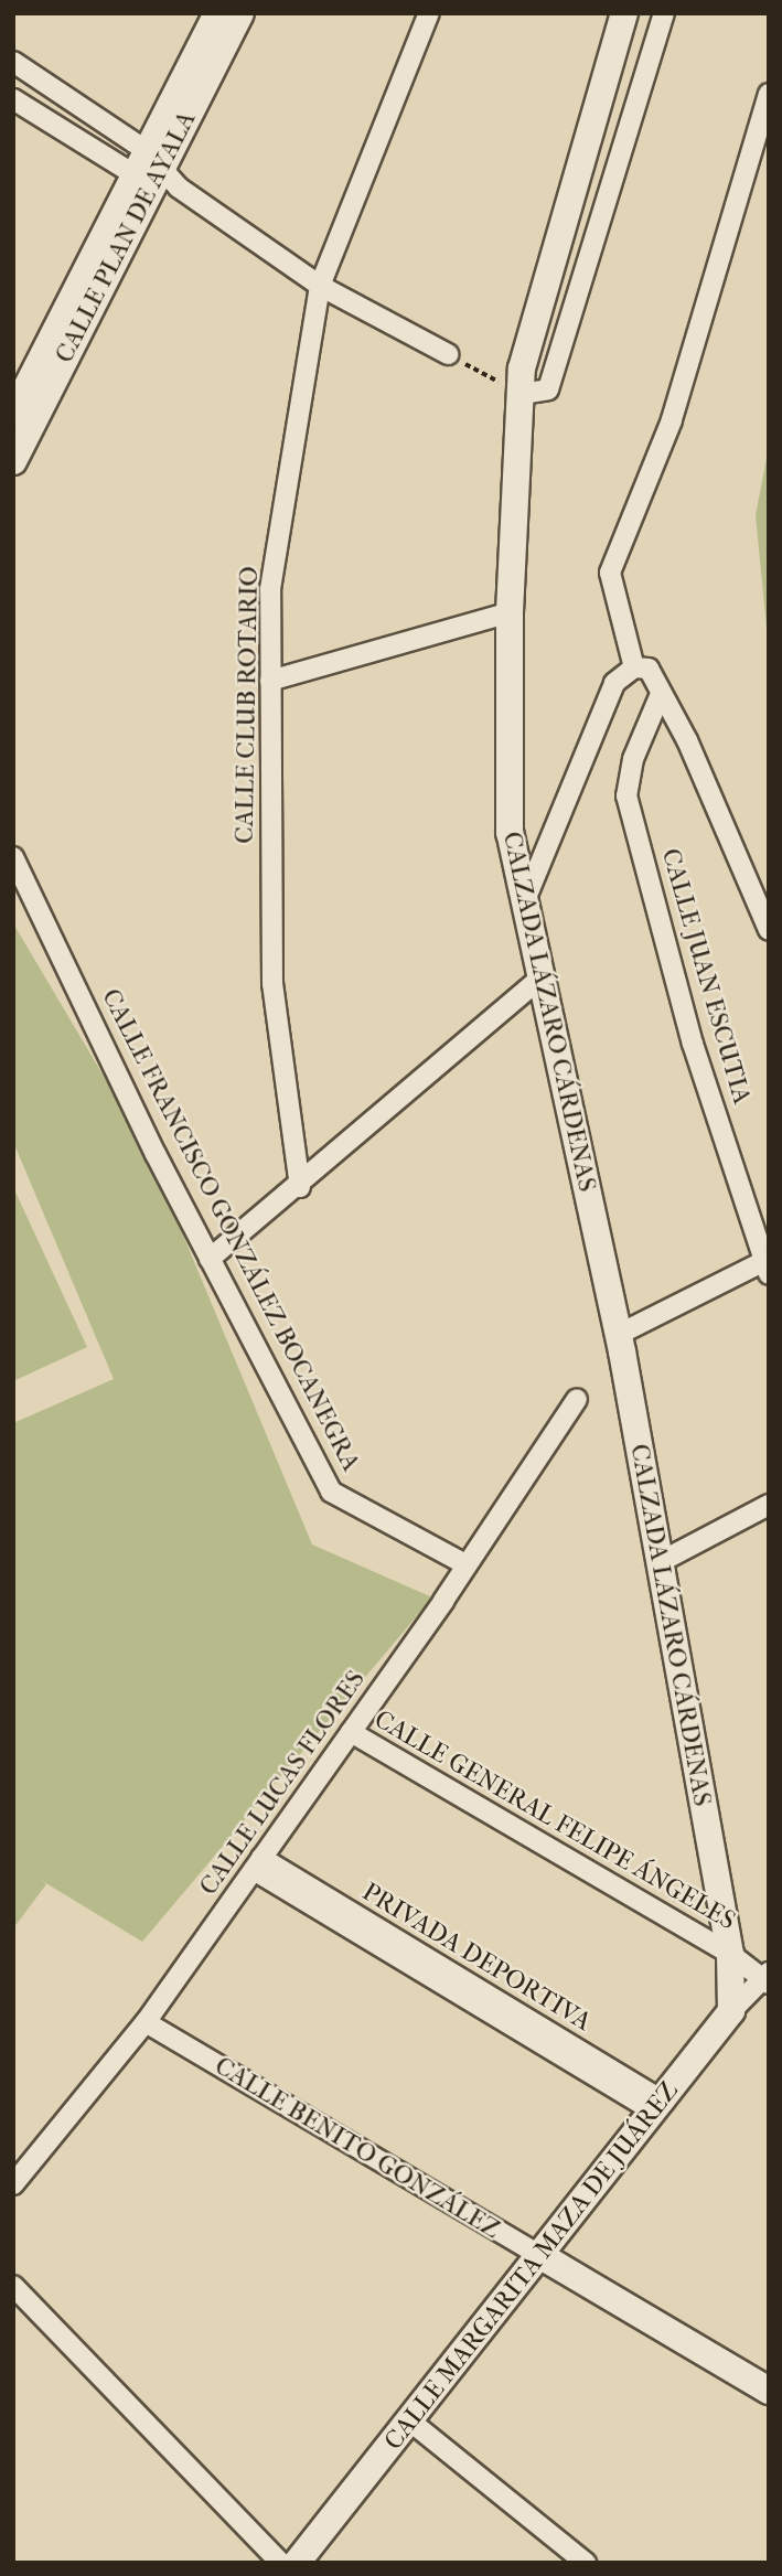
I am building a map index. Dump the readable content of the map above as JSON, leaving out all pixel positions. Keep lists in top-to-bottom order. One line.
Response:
{"streets":{"street":["CALLE PLAN DE AYALA","CALLE CLUB ROTARIO","CALLE JUAN ESCUTIA","CALZADA LÁZARO CÁRDENAS","CALLE FRANCISCO GONZÁLEZ BOCANEGRA","CALLE LUCAS FLORES","CALLE GENERAL FELIPE ÁNGELES","PRIVADA DEPORTIVA","CALLE BENITO GONZÁLEZ","CALLE MARGARITA MAZA DE JUÁREZ"]},"crossings":[["CALZADA LÁZARO CÁRDENAS","CALLE GENERAL FELIPE ÁNGELES"],["CALZADA LÁZARO CÁRDENAS","CALLE MARGARITA MAZA DE JUÁREZ"],["CALLE FRANCISCO GONZÁLEZ BOCANEGRA","CALLE LUCAS FLORES"],["CALLE LUCAS FLORES","CALLE GENERAL FELIPE ÁNGELES"],["CALLE LUCAS FLORES","PRIVADA DEPORTIVA"],["CALLE LUCAS FLORES","CALLE BENITO GONZÁLEZ"],["CALLE GENERAL FELIPE ÁNGELES","CALLE MARGARITA MAZA DE JUÁREZ"],["PRIVADA DEPORTIVA","CALLE MARGARITA MAZA DE JUÁREZ"],["CALLE BENITO GONZÁLEZ","CALLE MARGARITA MAZA DE JUÁREZ"]]}
